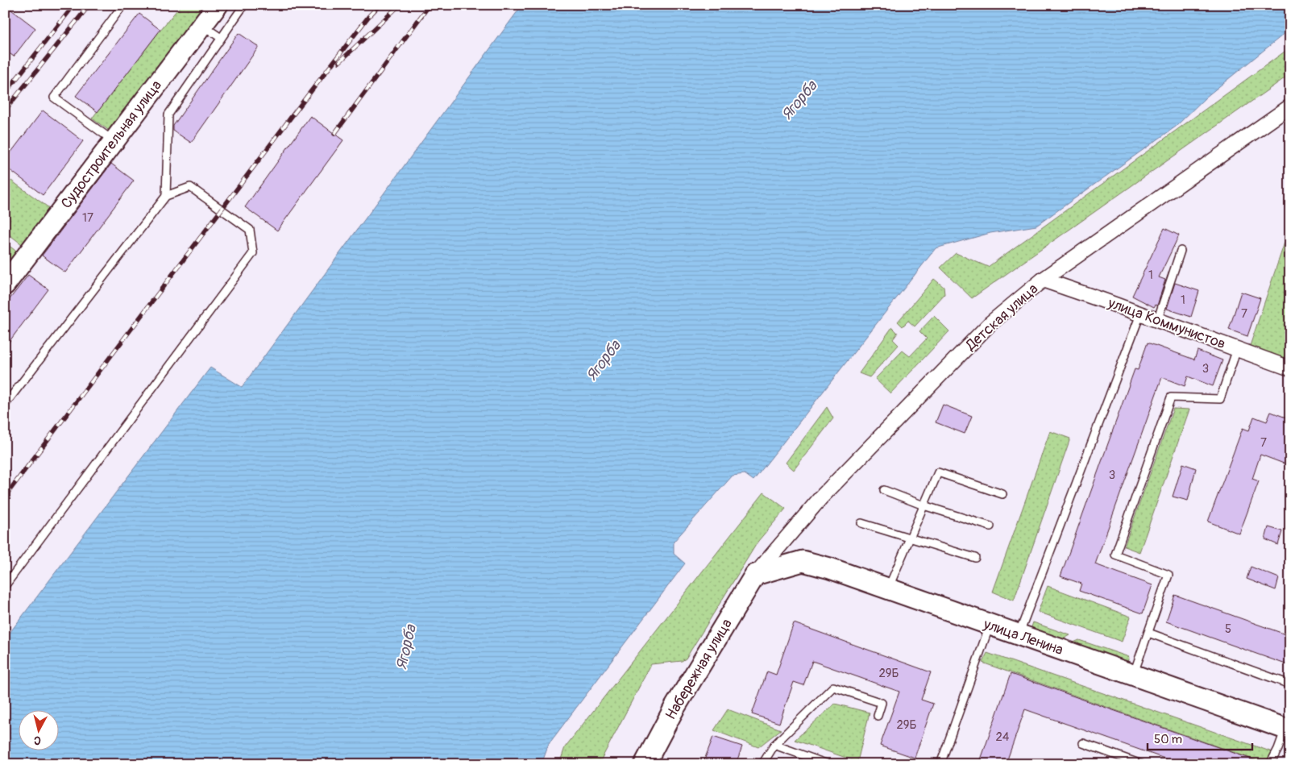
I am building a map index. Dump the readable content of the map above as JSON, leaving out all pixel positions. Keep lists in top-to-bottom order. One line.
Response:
{"streets":{"main road":["Судостроительная улица","улица Ленина","Набережная улица"],"street":["Детская улица","улица Коммунистов"]},"crossings":[["Детская улица","улица Коммунистов"],["Детская улица","улица Ленина"],["Детская улица","Набережная улица"],["улица Ленина","Набережная улица"]],"water":["Ягорба"],"house_numbers":["17","1","1","7","3","7","3","5","29Б","29Б","24"],"scale_bar":"50 m","north":"bottom"}
